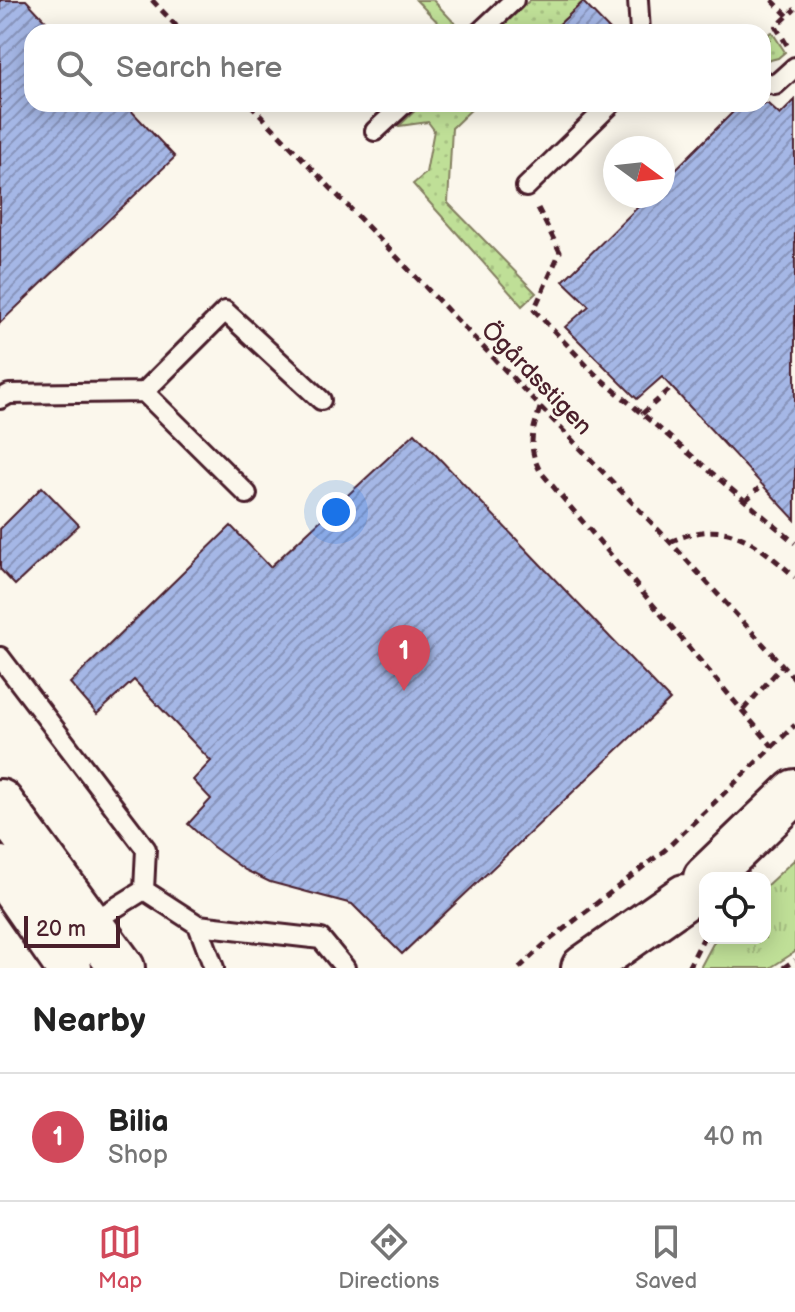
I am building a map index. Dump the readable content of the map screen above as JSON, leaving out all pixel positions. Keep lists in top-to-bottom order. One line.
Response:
{"streets":{"path":["Ögårdsstigen"]},"scale_bar":"20 m","north":"right","page":{"search":"Search here","pins":"1","scale":"20 m","heading":"Nearby","list":[{"mark":"1","name":"Bilia","note":"Shop","value":"40 m"}],"nav":["Map","Directions","Saved"]}}
